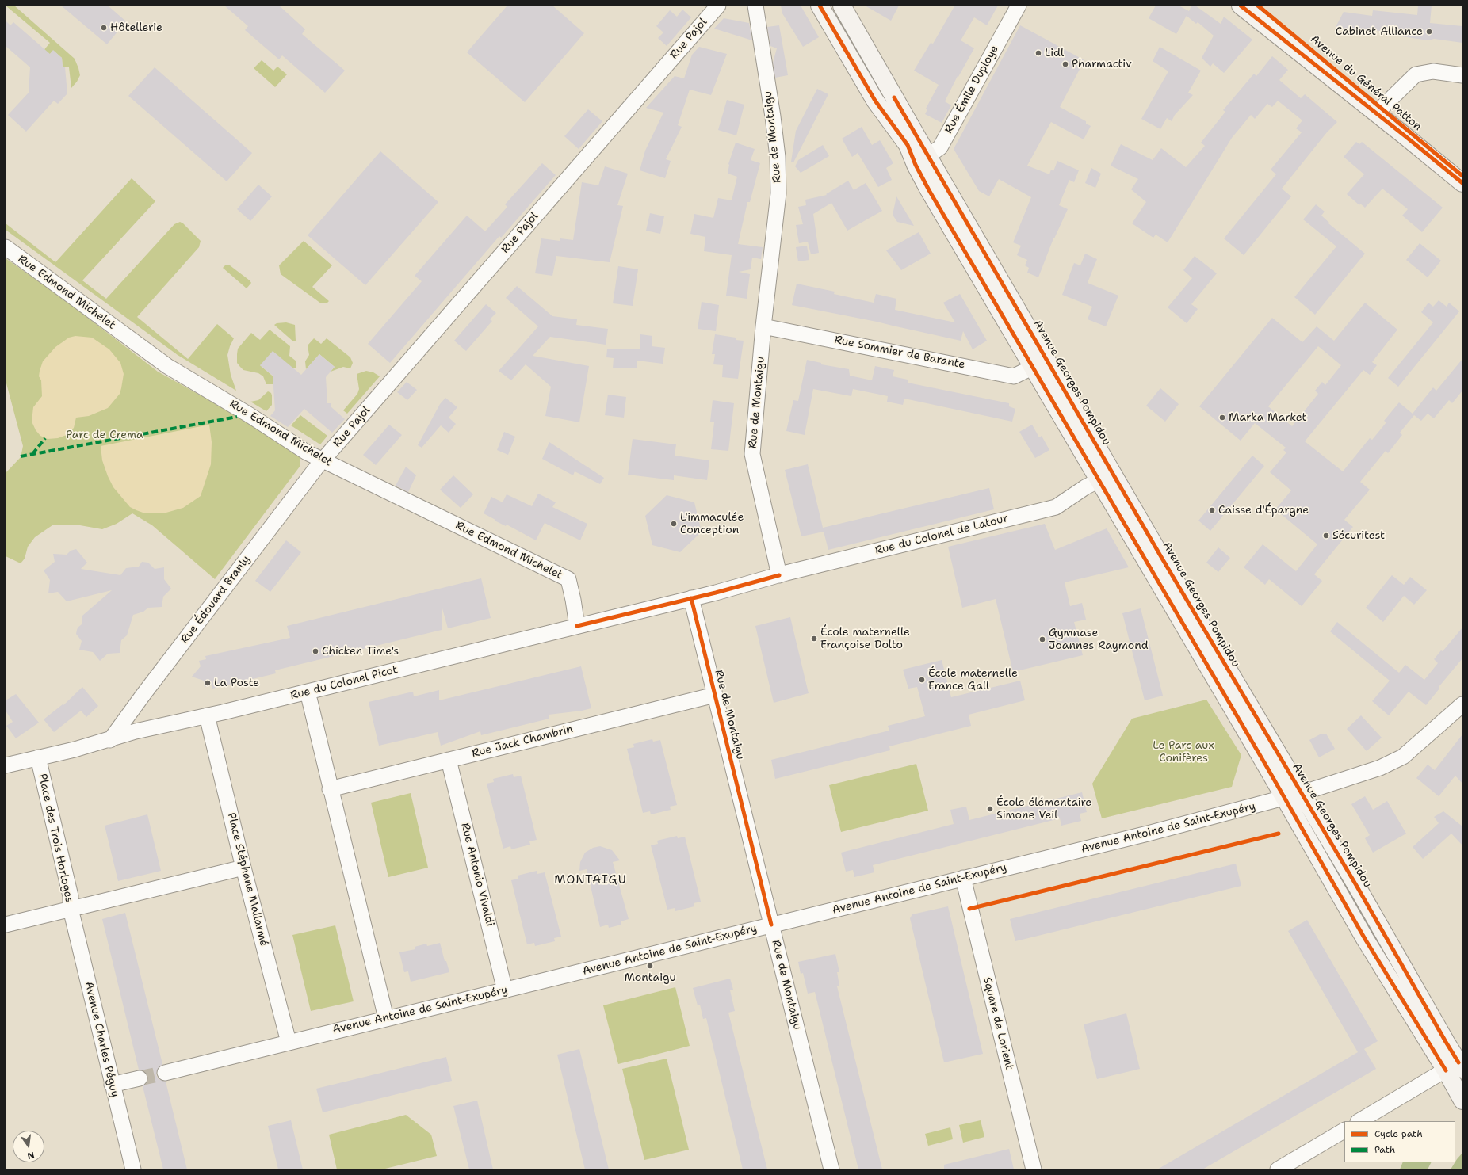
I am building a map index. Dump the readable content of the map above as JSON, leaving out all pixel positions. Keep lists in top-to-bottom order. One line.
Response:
{"streets":{"main road":["Avenue du Général Patton","Avenue Georges Pompidou"],"street":["Rue Pajol","Rue Émile Duploye","Rue de Montaigu","Rue Edmond Michelet","Rue Sommier de Barante","Rue du Colonel de Latour","Rue Édouard Branly","Rue du Colonel Picot","Rue Jack Chambrin","Avenue Antoine de Saint-Exupéry","Place des Trois Horloges","Rue Antonio Vivaldi","Place Stéphane Mallarmé","Square de Lorient","Avenue Charles Péguy"]},"crossings":[["Rue Pajol","Rue Edmond Michelet"],["Rue Pajol","Rue Édouard Branly"],["Rue Émile Duploye","Avenue Georges Pompidou"],["Rue de Montaigu","Rue Sommier de Barante"],["Rue de Montaigu","Rue du Colonel de Latour"],["Rue de Montaigu","Rue du Colonel Picot"],["Rue de Montaigu","Rue Jack Chambrin"],["Rue de Montaigu","Avenue Antoine de Saint-Exupéry"],["Rue Edmond Michelet","Rue Édouard Branly"],["Rue Edmond Michelet","Rue du Colonel Picot"],["Rue Sommier de Barante","Avenue Georges Pompidou"],["Avenue Georges Pompidou","Rue du Colonel de Latour"],["Avenue Georges Pompidou","Avenue Antoine de Saint-Exupéry"],["Rue Édouard Branly","Rue du Colonel Picot"],["Rue du Colonel Picot","Place Stéphane Mallarmé"],["Rue Jack Chambrin","Rue Antonio Vivaldi"],["Avenue Antoine de Saint-Exupéry","Rue Antonio Vivaldi"],["Avenue Antoine de Saint-Exupéry","Place Stéphane Mallarmé"],["Avenue Antoine de Saint-Exupéry","Square de Lorient"],["Place des Trois Horloges","Avenue Charles Péguy"]],"districts":["MONTAIGU"],"parks":["Parc de Crema","Le Parc aux Conifères"],"places":["Hôtellerie","Cabinet Alliance","Lidl","Pharmactiv","Marka Market","Caisse d'Épargne","L'immaculée Conception","Sécuritest","École maternelle Françoise Dolto","Gymnase Joannes Raymond","Chicken Time's","École maternelle France Gall","La Poste","École élémentaire Simone Veil","Montaigu"],"legend":["Cycle path","Path"],"north":"bottom"}
